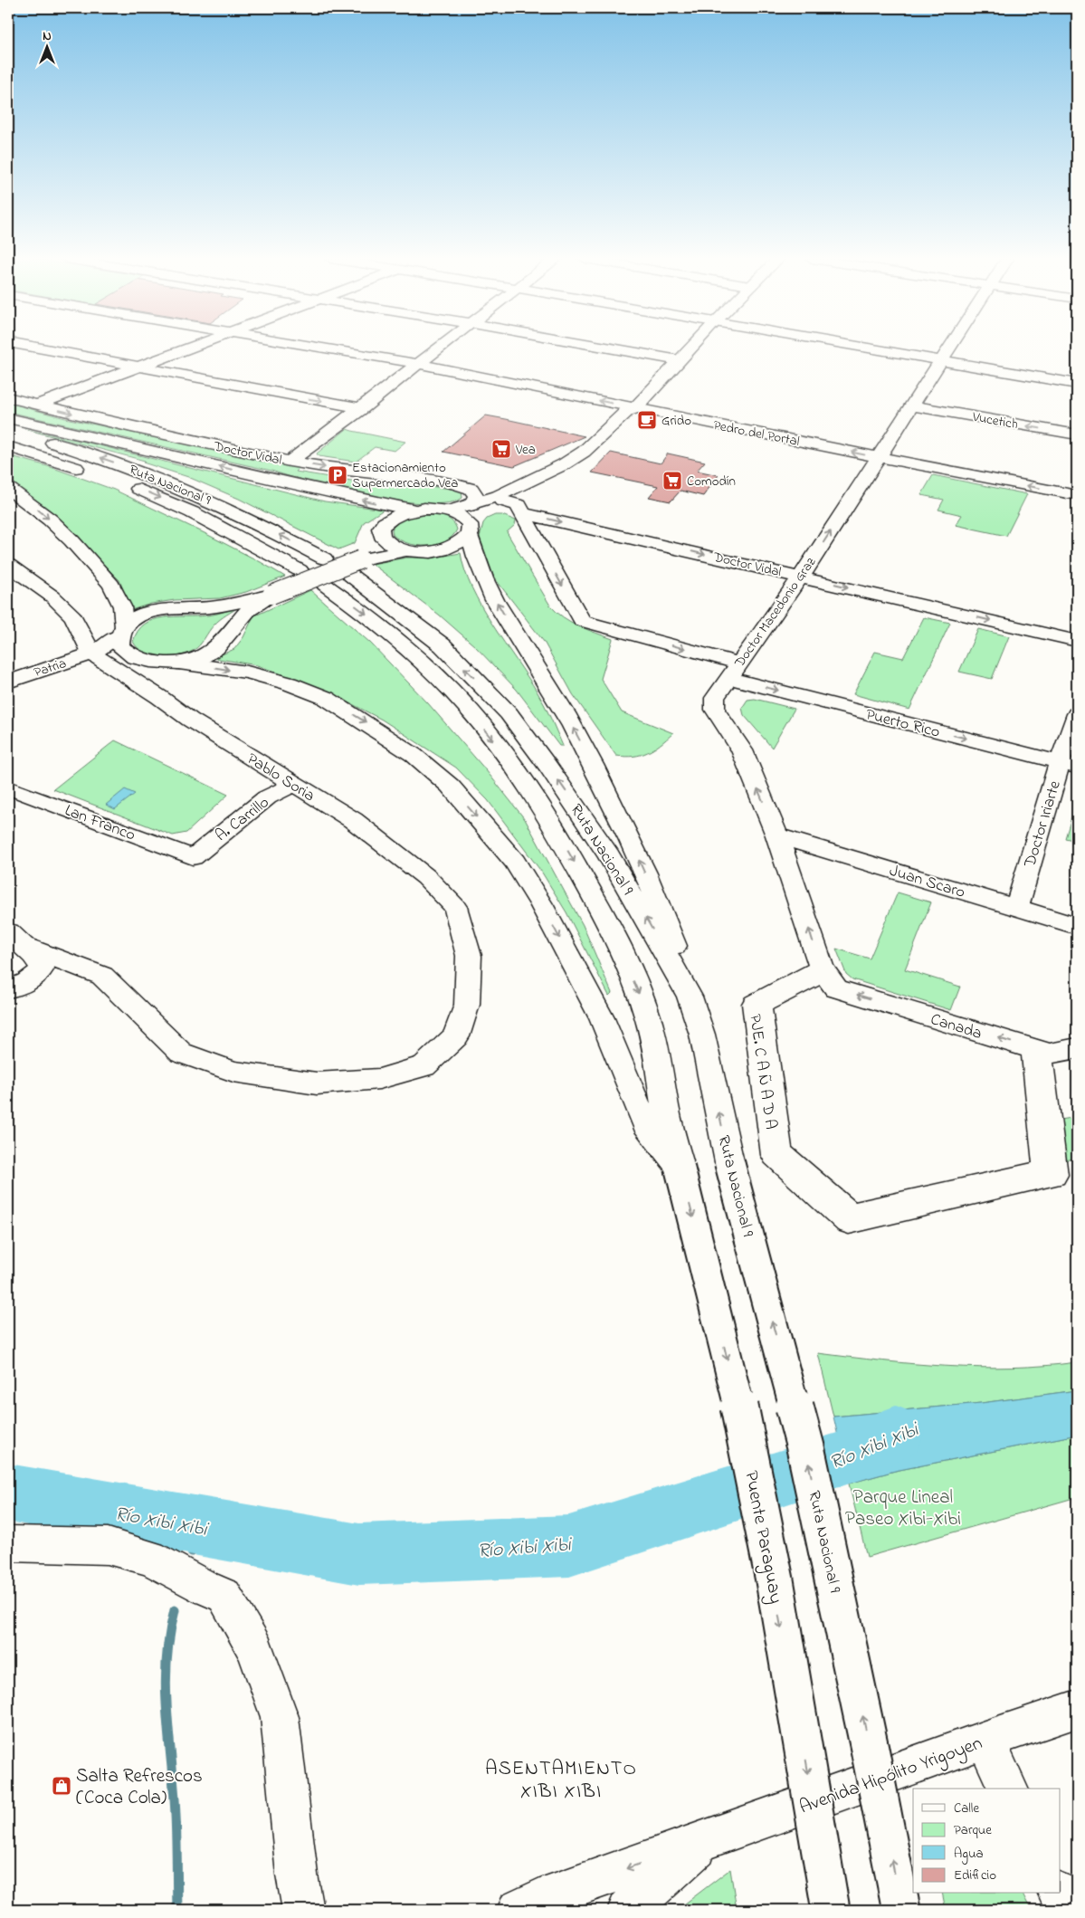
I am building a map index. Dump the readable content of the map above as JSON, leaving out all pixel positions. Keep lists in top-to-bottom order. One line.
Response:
{"streets":{"main road":["Vucetich","Pedro del Portal","Doctor Vidal","Ruta Nacional 9","Doctor Macedonio Graz","Patria","Puerto Rico","Pablo Soria","A. Carrillo","Lan Franco","Doctor Iriarte","Juan Scaro","Canada","PJE. C A Ñ A D A","Puente Paraguay","Avenida Hipólito Yrigoyen"]},"crossings":[["Vucetich","Doctor Macedonio Graz"],["Pedro del Portal","Doctor Macedonio Graz"],["Doctor Vidal","Doctor Macedonio Graz"],["Doctor Vidal","Puerto Rico"],["Ruta Nacional 9","Puente Paraguay"],["Doctor Macedonio Graz","Puerto Rico"],["Doctor Macedonio Graz","Juan Scaro"],["Doctor Macedonio Graz","Canada"],["Patria","Pablo Soria"],["Puerto Rico","Doctor Iriarte"],["Pablo Soria","A. Carrillo"],["A. Carrillo","Lan Franco"],["Doctor Iriarte","Juan Scaro"]],"one_way":["Puerto Rico","Canada","Puente Paraguay"],"districts":["ASENTAMIENTO XIBI XIBI"],"water":["Río Xibi Xibi"],"parks":["Parque Lineal Paseo Xibi-Xibi"],"places":{"cafe":["Grido"],"supermarket":["Vea","Comodín"],"parking":["Estacionamiento Supermercado Vea"],"shop":["Salta Refrescos (Coca Cola)"]},"legend":["Calle","Parque","Agua","Edificio"],"north":"top"}
